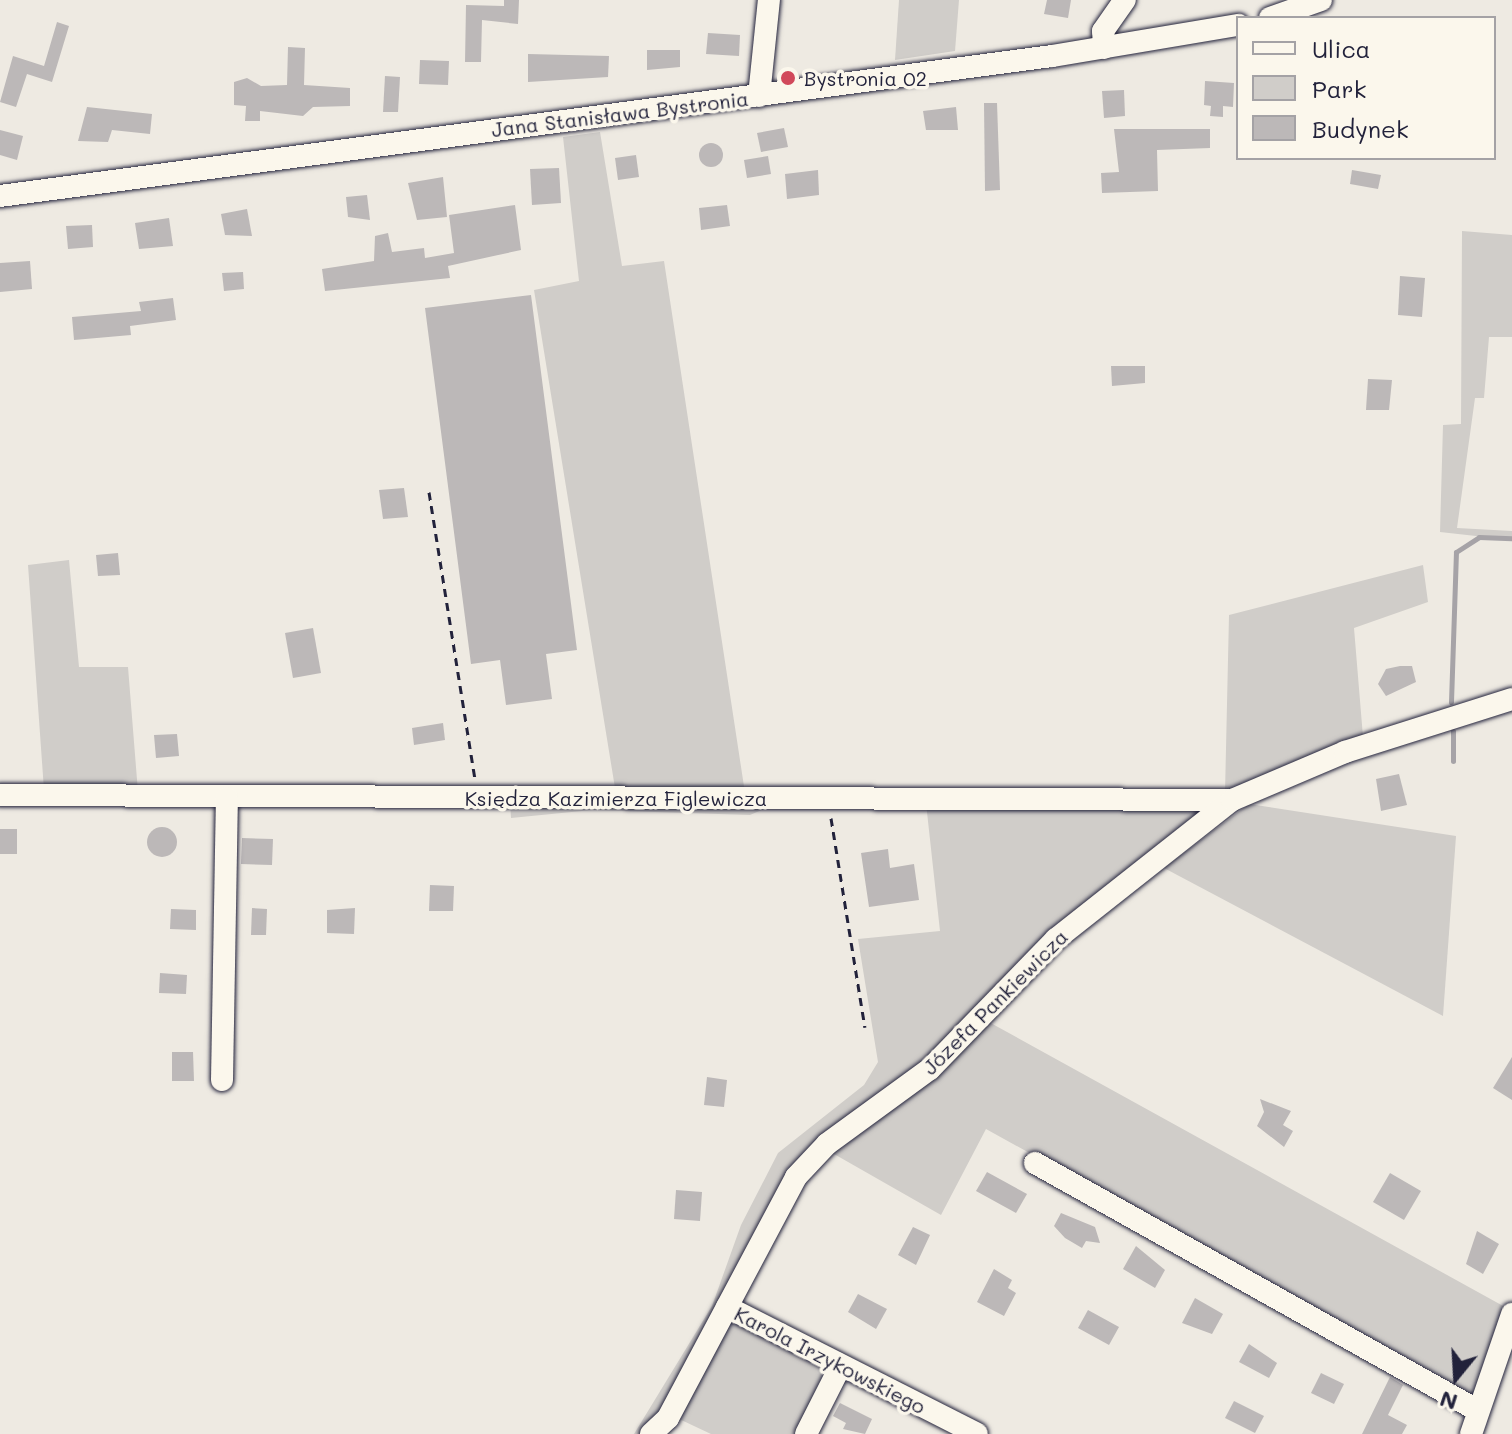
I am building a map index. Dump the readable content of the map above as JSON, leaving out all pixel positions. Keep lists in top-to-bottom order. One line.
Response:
{"streets":{"street":["Jana Stanisława Bystronia","Księdza Kazimierza Figlewicza","Józefa Pankiewicza","Karola Irzykowskiego"]},"crossings":[["Księdza Kazimierza Figlewicza","Józefa Pankiewicza"],["Józefa Pankiewicza","Karola Irzykowskiego"]],"places":["Bystronia 02"],"legend":["Ulica","Park","Budynek"],"north":"bottom"}
